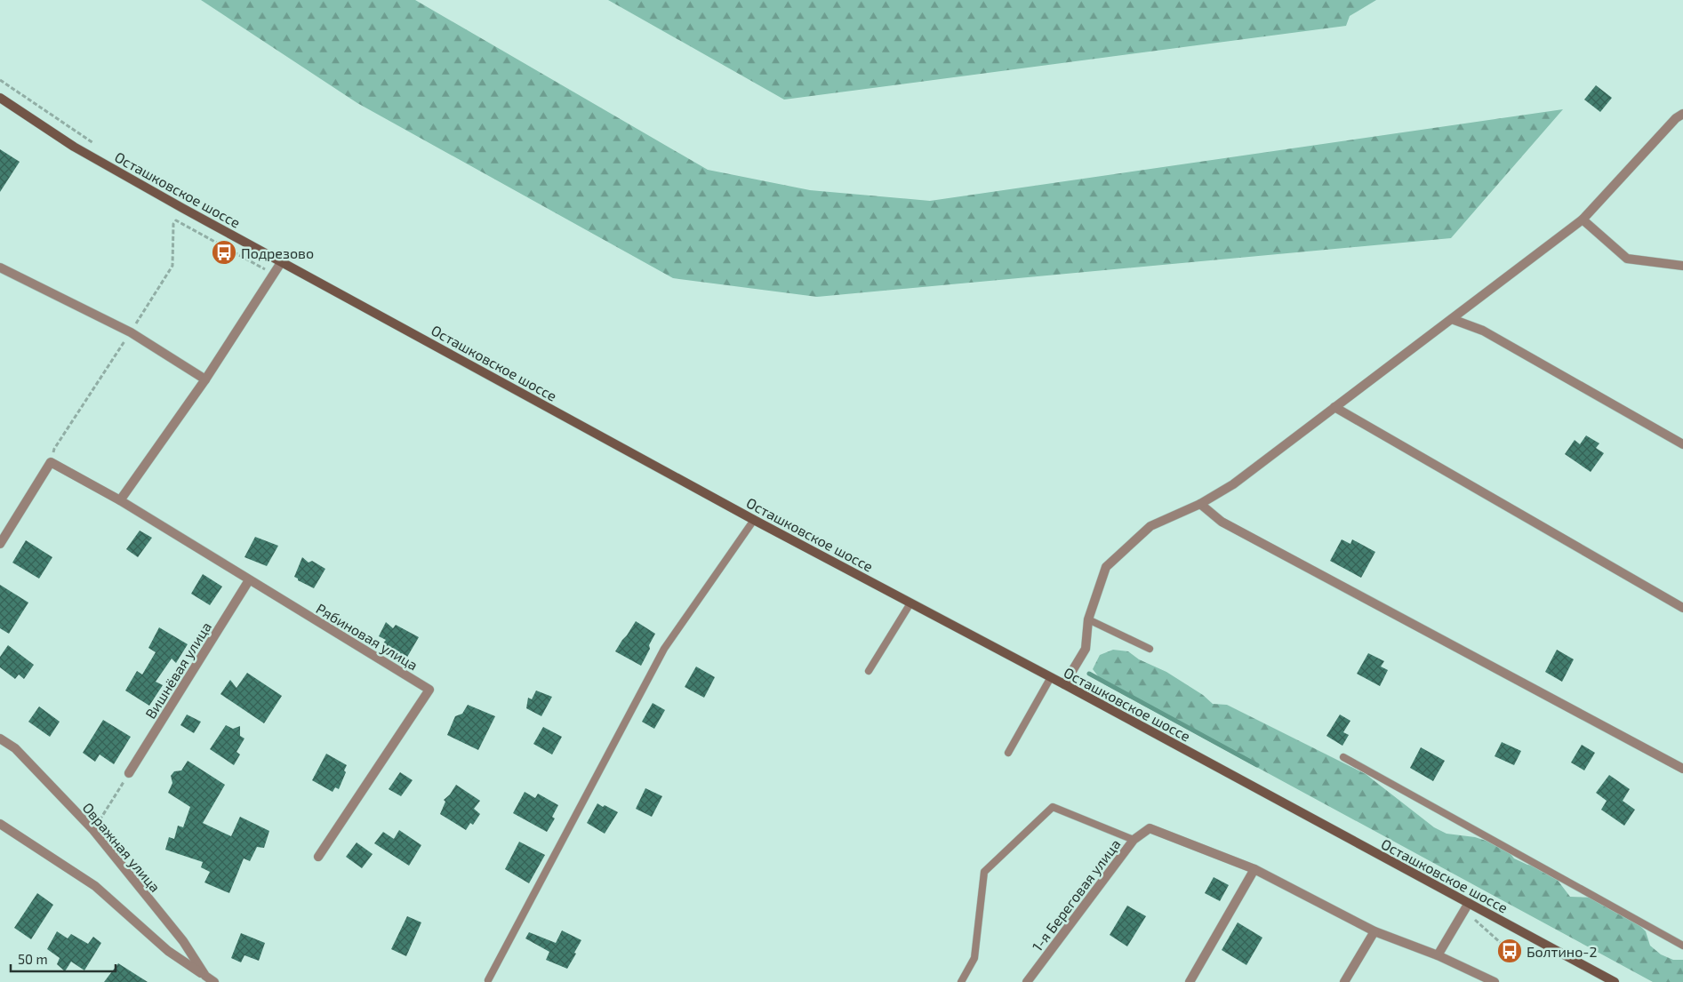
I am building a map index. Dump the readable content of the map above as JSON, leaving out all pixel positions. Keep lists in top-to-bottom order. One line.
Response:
{"streets":{"main road":["Осташковское шоссе"],"street":["Рябиновая улица","Вишнёвая улица","Овражная улица","1-я Береговая улица"]},"crossings":[["Рябиновая улица","Вишнёвая улица"]],"places":{"bus stop":["Подрезово","Болтино-2"]},"scale_bar":"50 m"}
